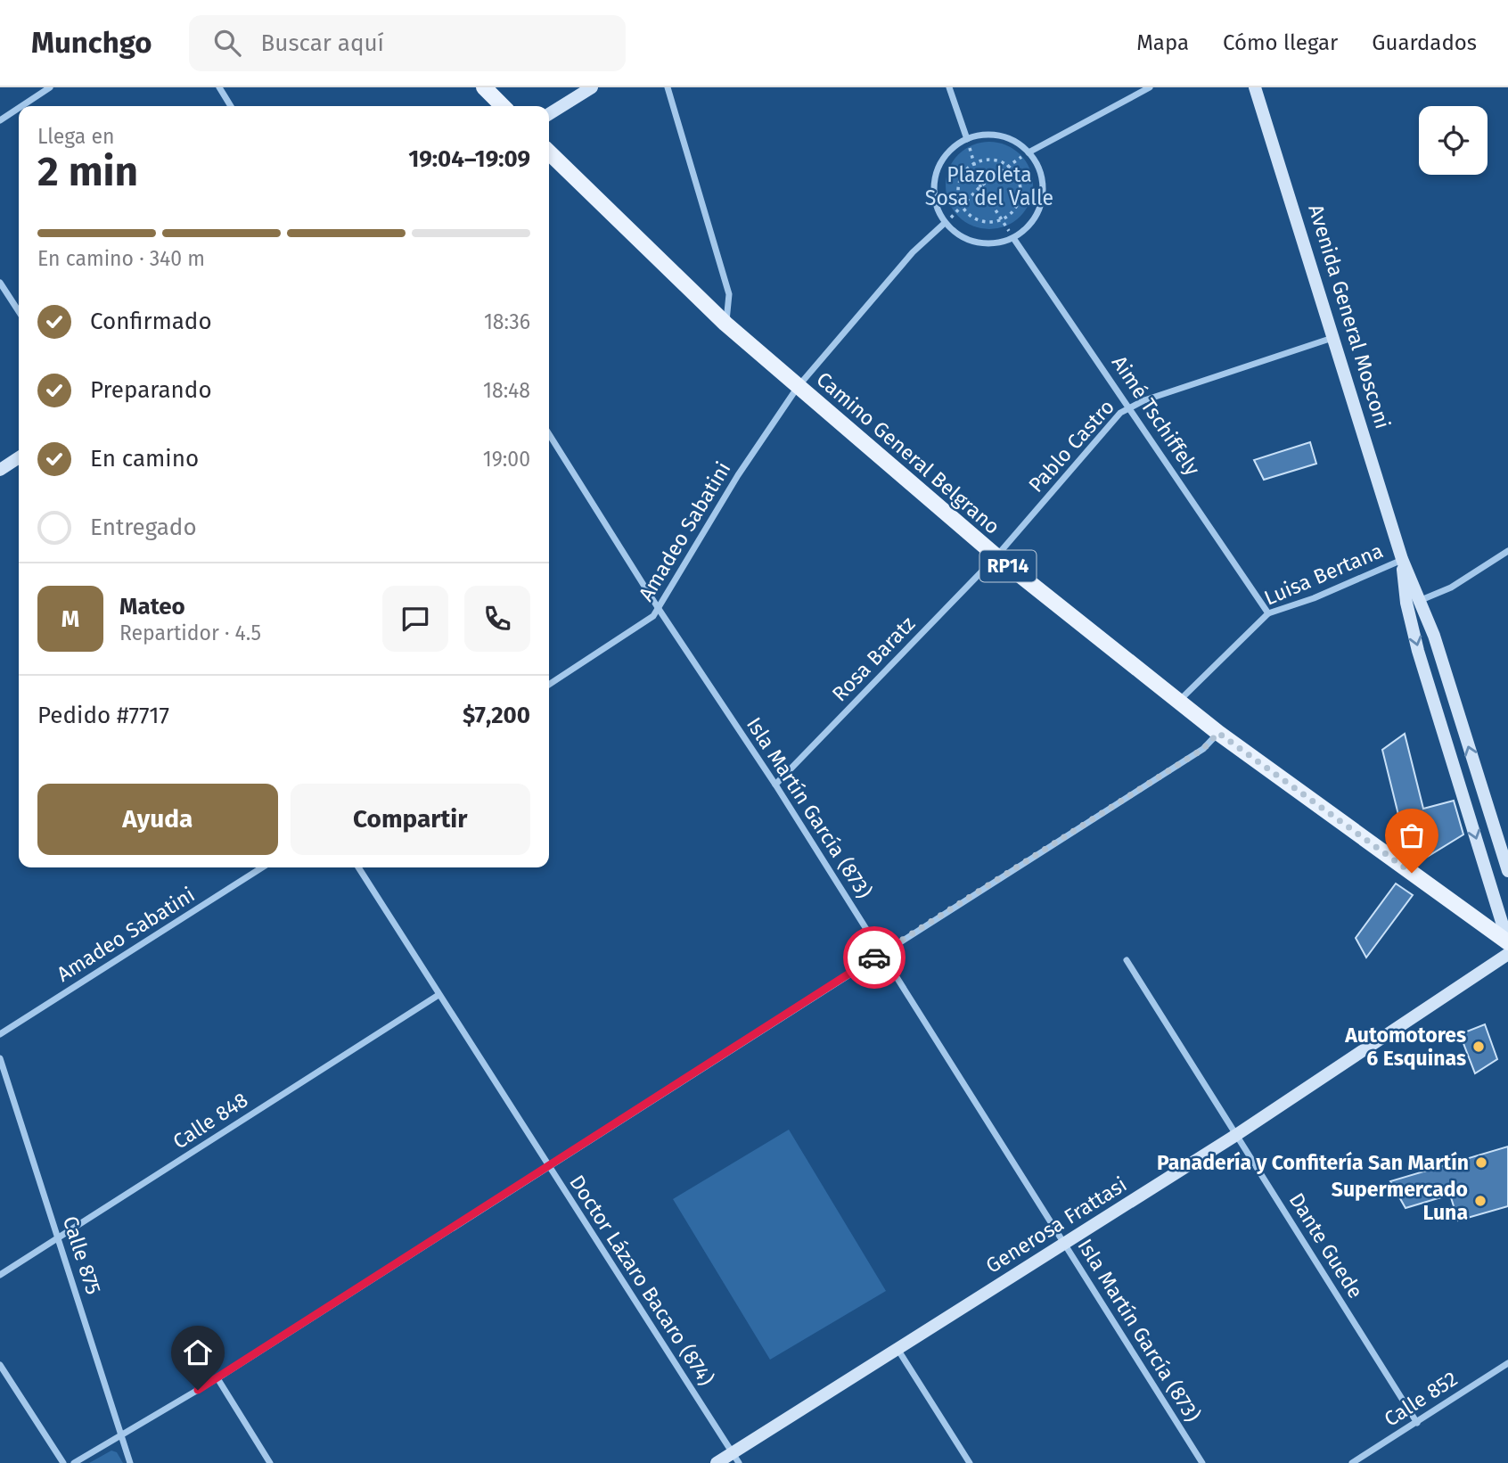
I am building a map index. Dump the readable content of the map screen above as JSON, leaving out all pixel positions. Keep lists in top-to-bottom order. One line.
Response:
{"streets":{"main road":["Avenida General Mosconi","Camino General Belgrano","RP14","Generosa Frattasi"],"street":["Aimé Tschiffely","Pablo Castro","Amadeo Sabatini","Luisa Bertana","Rosa Baratz","Isla Martín García (873)","Calle 848","Dante Guede","Calle 875","Doctor Lázaro Bacaro (874)","Calle 852"]},"crossings":[["Avenida General Mosconi","Pablo Castro"],["Avenida General Mosconi","Camino General Belgrano"],["Avenida General Mosconi","Luisa Bertana"],["Aimé Tschiffely","Pablo Castro"],["Aimé Tschiffely","Luisa Bertana"],["Pablo Castro","Camino General Belgrano"],["Pablo Castro","Rosa Baratz"],["Camino General Belgrano","Amadeo Sabatini"],["Camino General Belgrano","Luisa Bertana"],["Camino General Belgrano","Rosa Baratz"],["Amadeo Sabatini","Isla Martín García (873)"],["Rosa Baratz","Isla Martín García (873)"],["Isla Martín García (873)","Generosa Frattasi"],["Calle 848","Calle 875"],["Calle 848","Doctor Lázaro Bacaro (874)"],["Generosa Frattasi","Dante Guede"],["Generosa Frattasi","Doctor Lázaro Bacaro (874)"],["Dante Guede","Calle 852"]],"parks":["Plazoleta Sosa del Valle"],"places":["Automotores 6 Esquinas","Panadería y Confitería San Martín","Supermercado Luna"],"page":{"header":"Munchgo","search":"Buscar aquí","nav":["Mapa","Cómo llegar","Guardados"],"heading":["2 min","Llega en","19:04–19:09"],"panel":["Mateo","Repartidor · 4.5","Pedido #7717","$7,200"],"bar":"En camino · 340 m","list":[["Confirmado","18:36"],["Preparando","18:48"],["En camino","19:00"],"Entregado"],"round":"M","buttons":["Ayuda","Compartir"]}}
